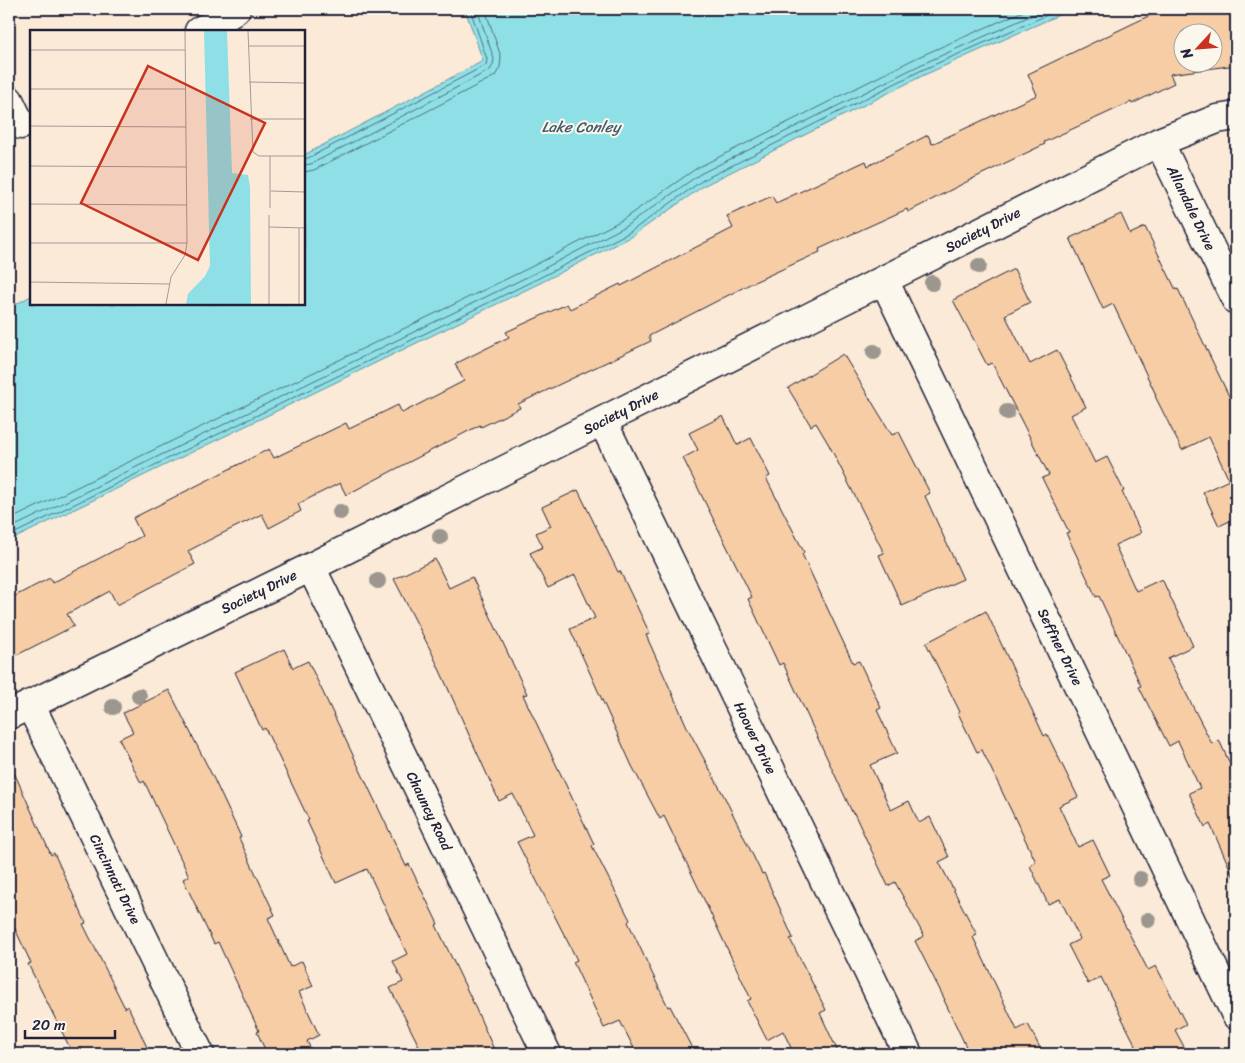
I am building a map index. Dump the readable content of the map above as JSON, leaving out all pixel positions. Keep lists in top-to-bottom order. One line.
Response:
{"streets":{"street":["Allandale Drive","Society Drive","Seffner Drive","Hoover Drive","Chauncy Road","Cincinnati Drive"]},"crossings":[["Allandale Drive","Society Drive"],["Society Drive","Seffner Drive"],["Society Drive","Hoover Drive"],["Society Drive","Chauncy Road"],["Society Drive","Cincinnati Drive"]],"water":["Lake Conley"],"scale_bar":"20 m","north":"bottom left"}
